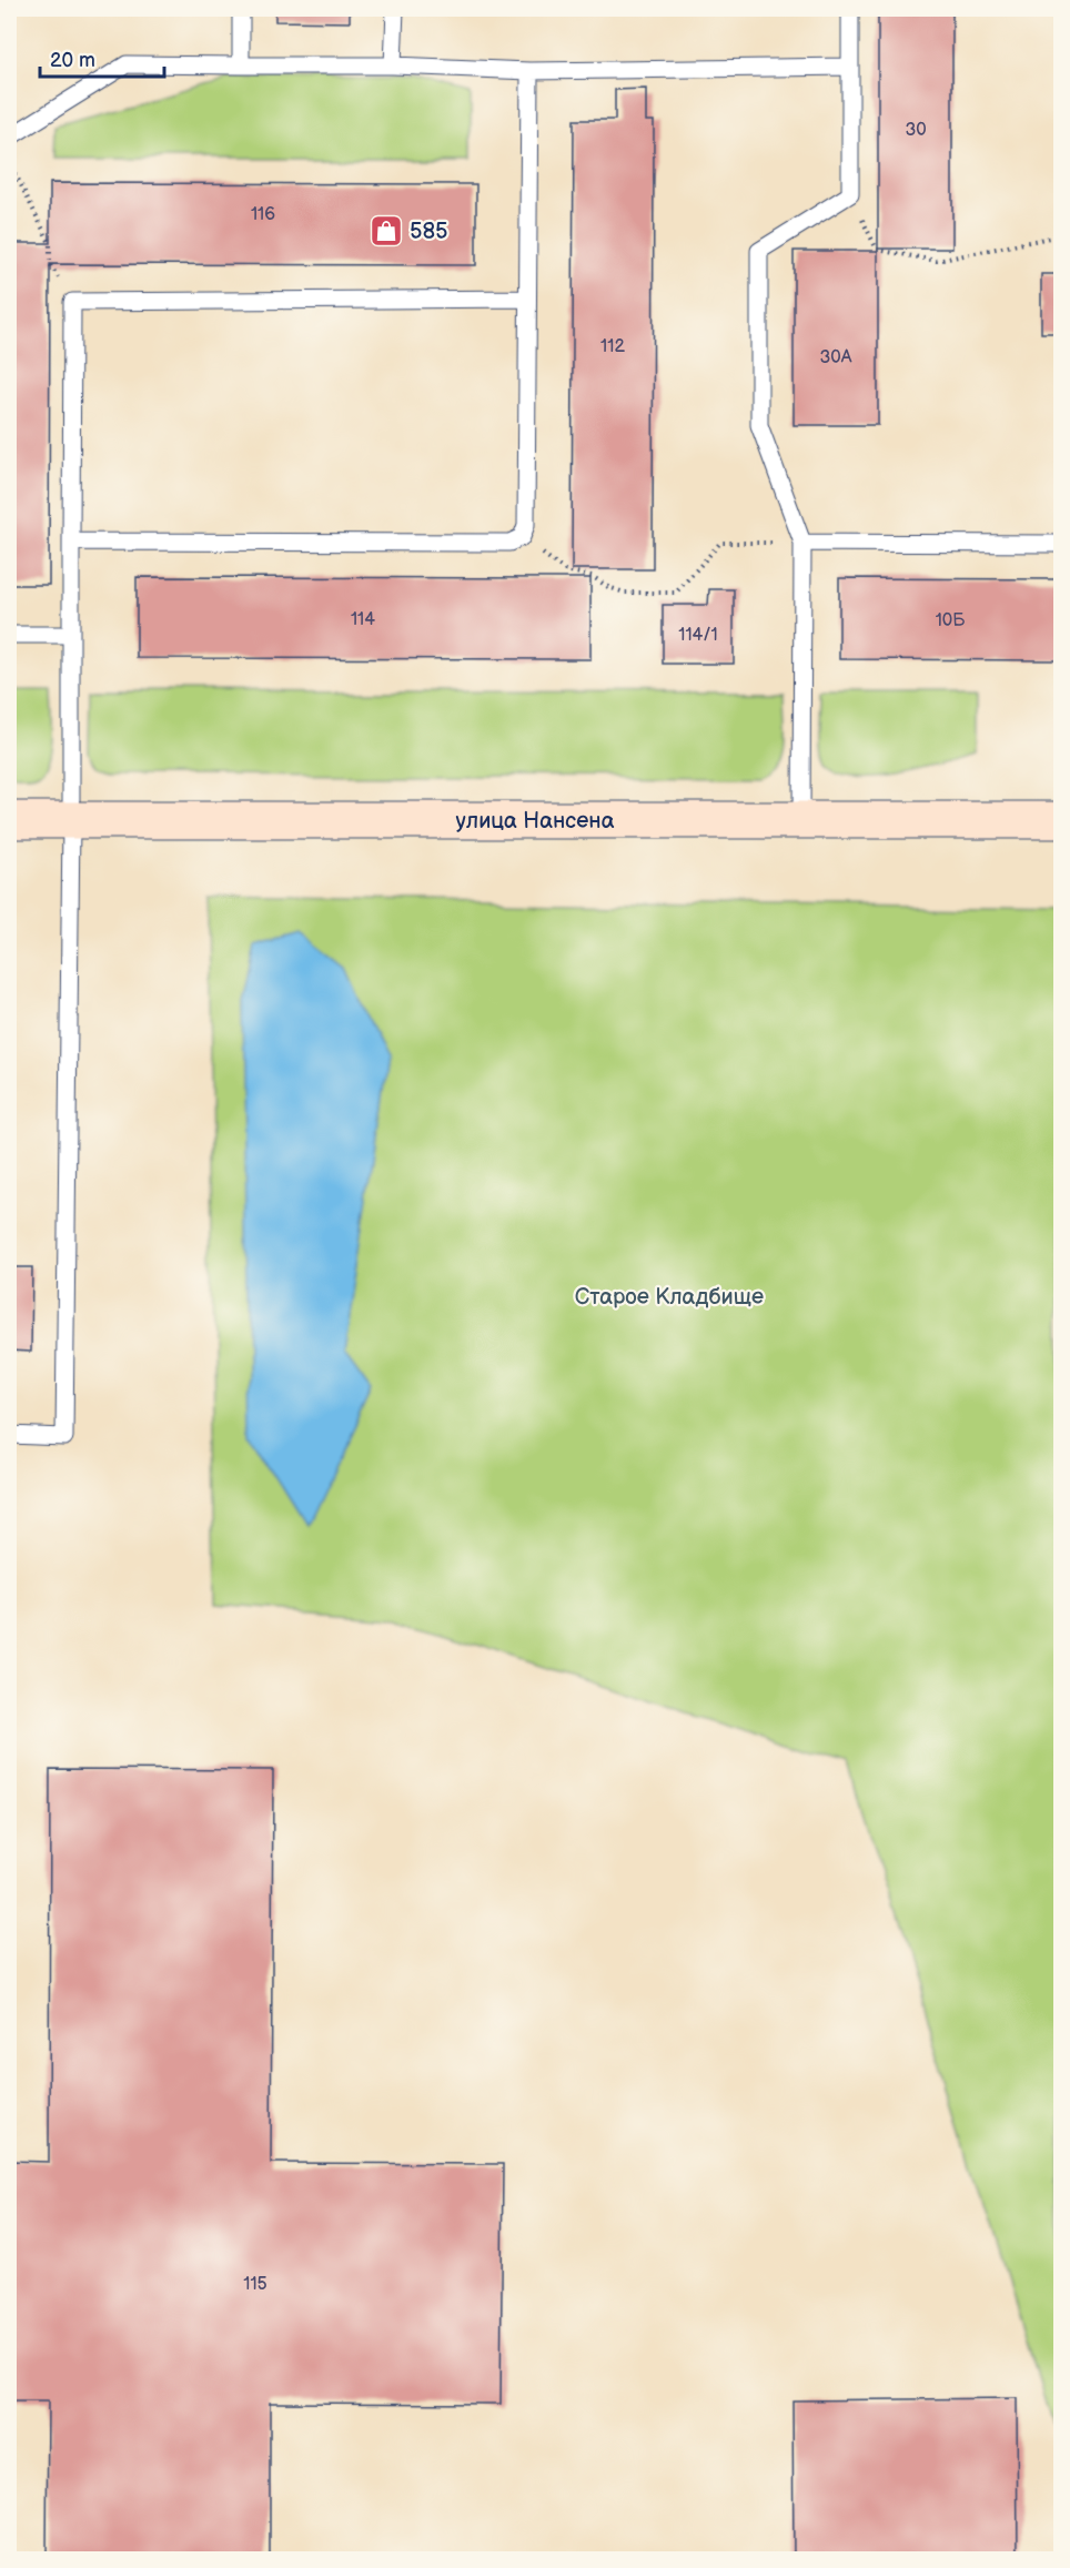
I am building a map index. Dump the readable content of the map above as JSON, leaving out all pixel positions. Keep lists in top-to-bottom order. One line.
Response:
{"streets":{"street":["улица Нансена"]},"parks":["Старое Кладбище"],"places":{"shop":["585"]},"house_numbers":["30","116","112","30А","114","10Б","114/1","115"],"scale_bar":"20 m"}
